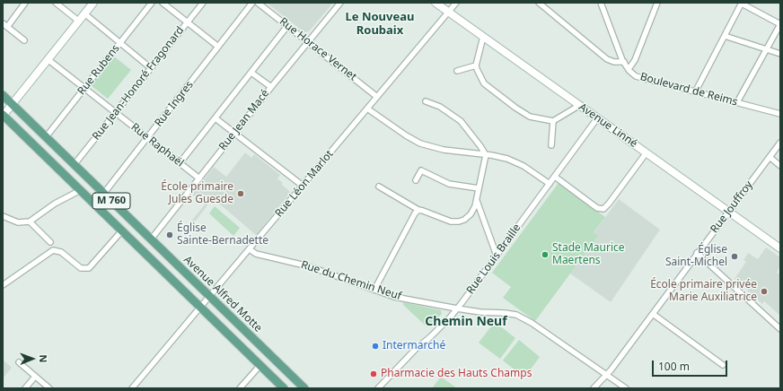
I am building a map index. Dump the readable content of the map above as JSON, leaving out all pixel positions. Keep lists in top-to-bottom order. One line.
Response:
{"streets":{"main road":["M 760","Avenue Alfred Motte"],"street":["Rue Horace Vernet","Rue Rubens","Rue Jean-Honoré Fragonard","Boulevard de Reims","Rue Ingres","Rue Jean Macé","Avenue Linné","Rue Raphaël","Rue Léon Marlot","Rue Jouffroy","Rue Louis Braille","Rue du Chemin Neuf"]},"crossings":[["Rue Horace Vernet","Rue Jean Macé"],["Rue Horace Vernet","Rue Léon Marlot"],["Rue Rubens","Rue Raphaël"],["Rue Rubens","Avenue Alfred Motte"],["Rue Jean-Honoré Fragonard","Rue Raphaël"],["Rue Jean-Honoré Fragonard","Avenue Alfred Motte"],["Rue Ingres","Rue Raphaël"],["Rue Ingres","M 760"],["Rue Ingres","Avenue Alfred Motte"],["Rue Jean Macé","Rue Raphaël"],["Rue Jean Macé","Avenue Alfred Motte"],["Avenue Linné","Rue Léon Marlot"],["Avenue Linné","Rue Jouffroy"],["Avenue Linné","Rue Louis Braille"],["Rue Léon Marlot","M 760"],["Rue Léon Marlot","Rue du Chemin Neuf"],["Rue Léon Marlot","Avenue Alfred Motte"],["Rue Jouffroy","Rue du Chemin Neuf"],["Rue Louis Braille","Rue du Chemin Neuf"]],"districts":["Le Nouveau Roubaix","Chemin Neuf"],"places":["École primaire Jules Guesde","Église Sainte-Bernadette","Stade Maurice Maertens","Église Saint-Michel","École primaire privée Marie Auxiliatrice","Intermarché","Pharmacie des Hauts Champs"],"scale_bar":"100 m","north":"right"}
